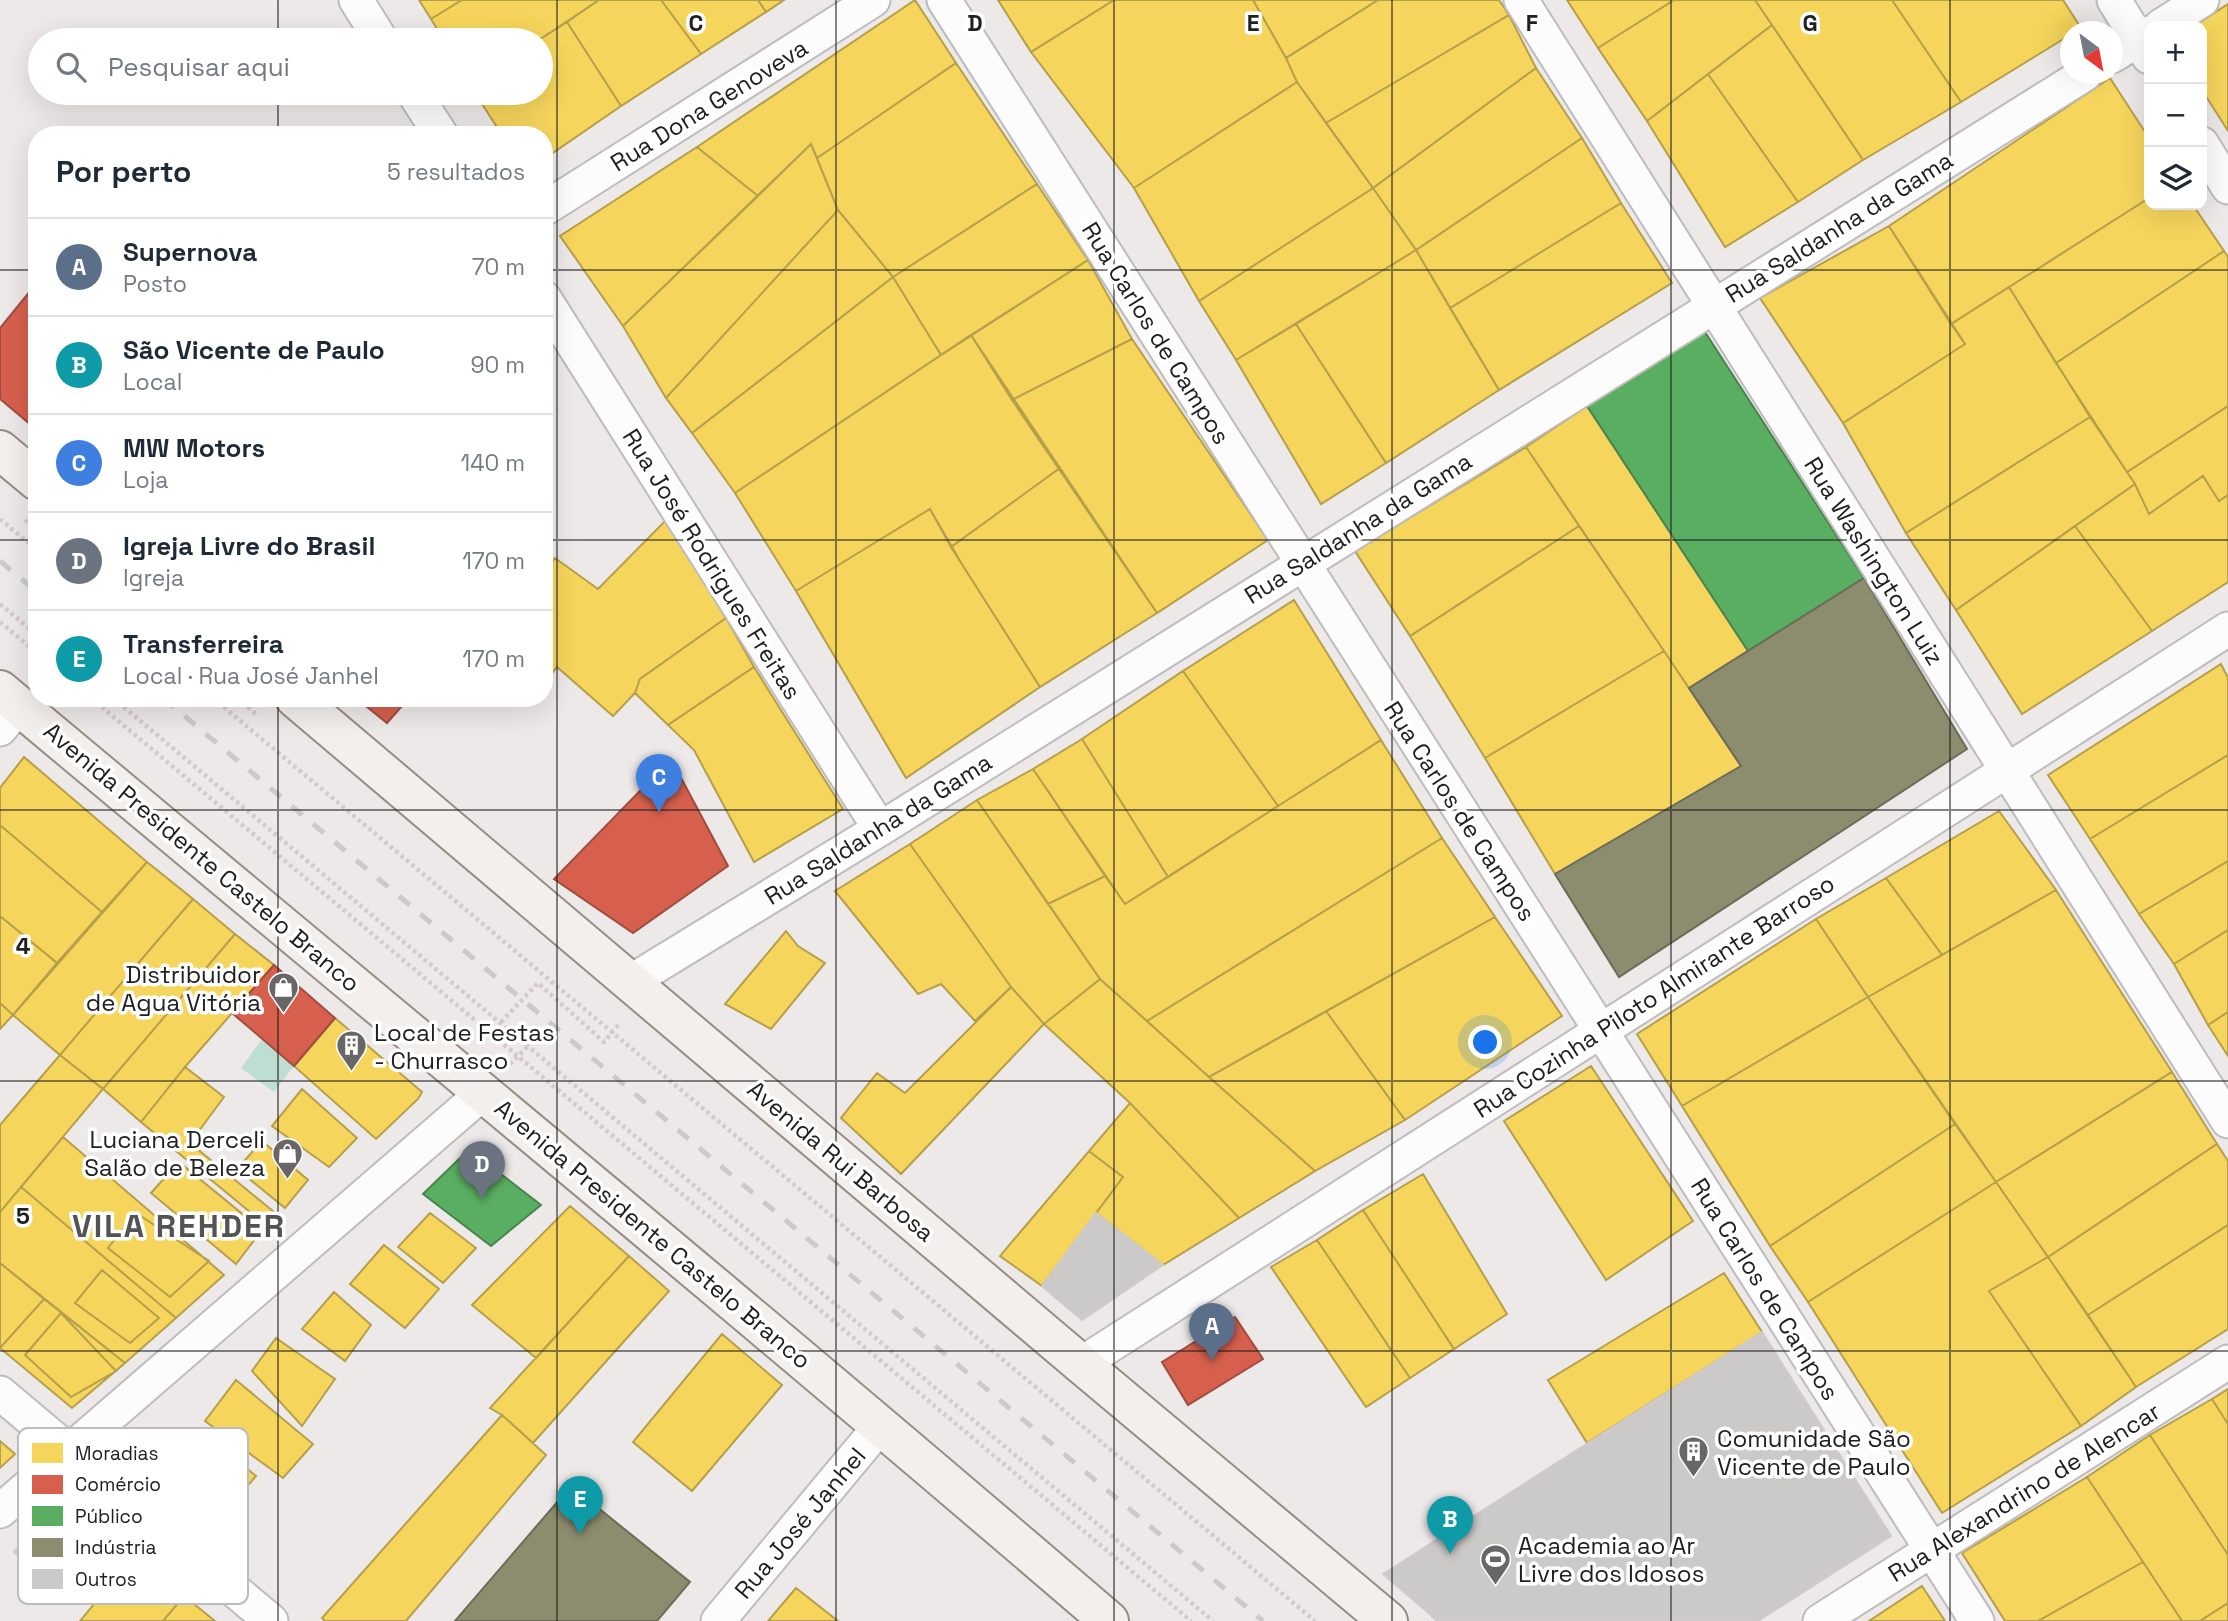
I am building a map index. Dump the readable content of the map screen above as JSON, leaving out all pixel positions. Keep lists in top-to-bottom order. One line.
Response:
{"streets":{"main road":["Avenida Presidente Castelo Branco","Avenida Rui Barbosa"],"street":["Rua Dona Genoveva","Rua Saldanha da Gama","Rua Carlos de Campos","Rua Washington Luiz","Rua José Rodrigues Freitas","Rua Cozinha Piloto Almirante Barroso","Rua Alexandrino de Alencar","Rua José Janhel"]},"crossings":[["Rua Saldanha da Gama","Rua Carlos de Campos"],["Rua Saldanha da Gama","Rua Washington Luiz"],["Rua Saldanha da Gama","Rua José Rodrigues Freitas"],["Rua Saldanha da Gama","Avenida Rui Barbosa"],["Rua Carlos de Campos","Rua Cozinha Piloto Almirante Barroso"],["Rua Carlos de Campos","Rua Alexandrino de Alencar"],["Rua Washington Luiz","Rua Cozinha Piloto Almirante Barroso"],["Avenida Presidente Castelo Branco","Rua José Janhel"],["Rua Cozinha Piloto Almirante Barroso","Avenida Rui Barbosa"]],"districts":["VILA REHDER"],"places":{"shop":["Distribuidor de Agua Vitória","Luciana Derceli Salão de Beleza"],"building":["Local de Festas - Churrasco","Comunidade São Vicente de Paulo"],"sports":["Academia ao Ar Livre dos Idosos"]},"legend":["Moradias","Comércio","Público","Indústria","Outros"],"north":"bottom right","page":{"map_buttons":["+","−"],"search":"Pesquisar aqui","heading":["Por perto","5 resultados"],"list":[{"mark":"A","name":"Supernova","note":"Posto","value":"70 m"},{"mark":"B","name":"São Vicente de Paulo","note":"Local","value":"90 m"},{"mark":"C","name":"MW Motors","note":"Loja","value":"140 m"},{"mark":"D","name":"Igreja Livre do Brasil","note":"Igreja","value":"170 m"},{"mark":"E","name":"Transferreira","note":"Local · Rua José Janhel","value":"170 m"}],"pins":["C","D","A","E","B"]},"grid":{"columns":["C","D","E","F","G"],"rows":["4","5"]}}
